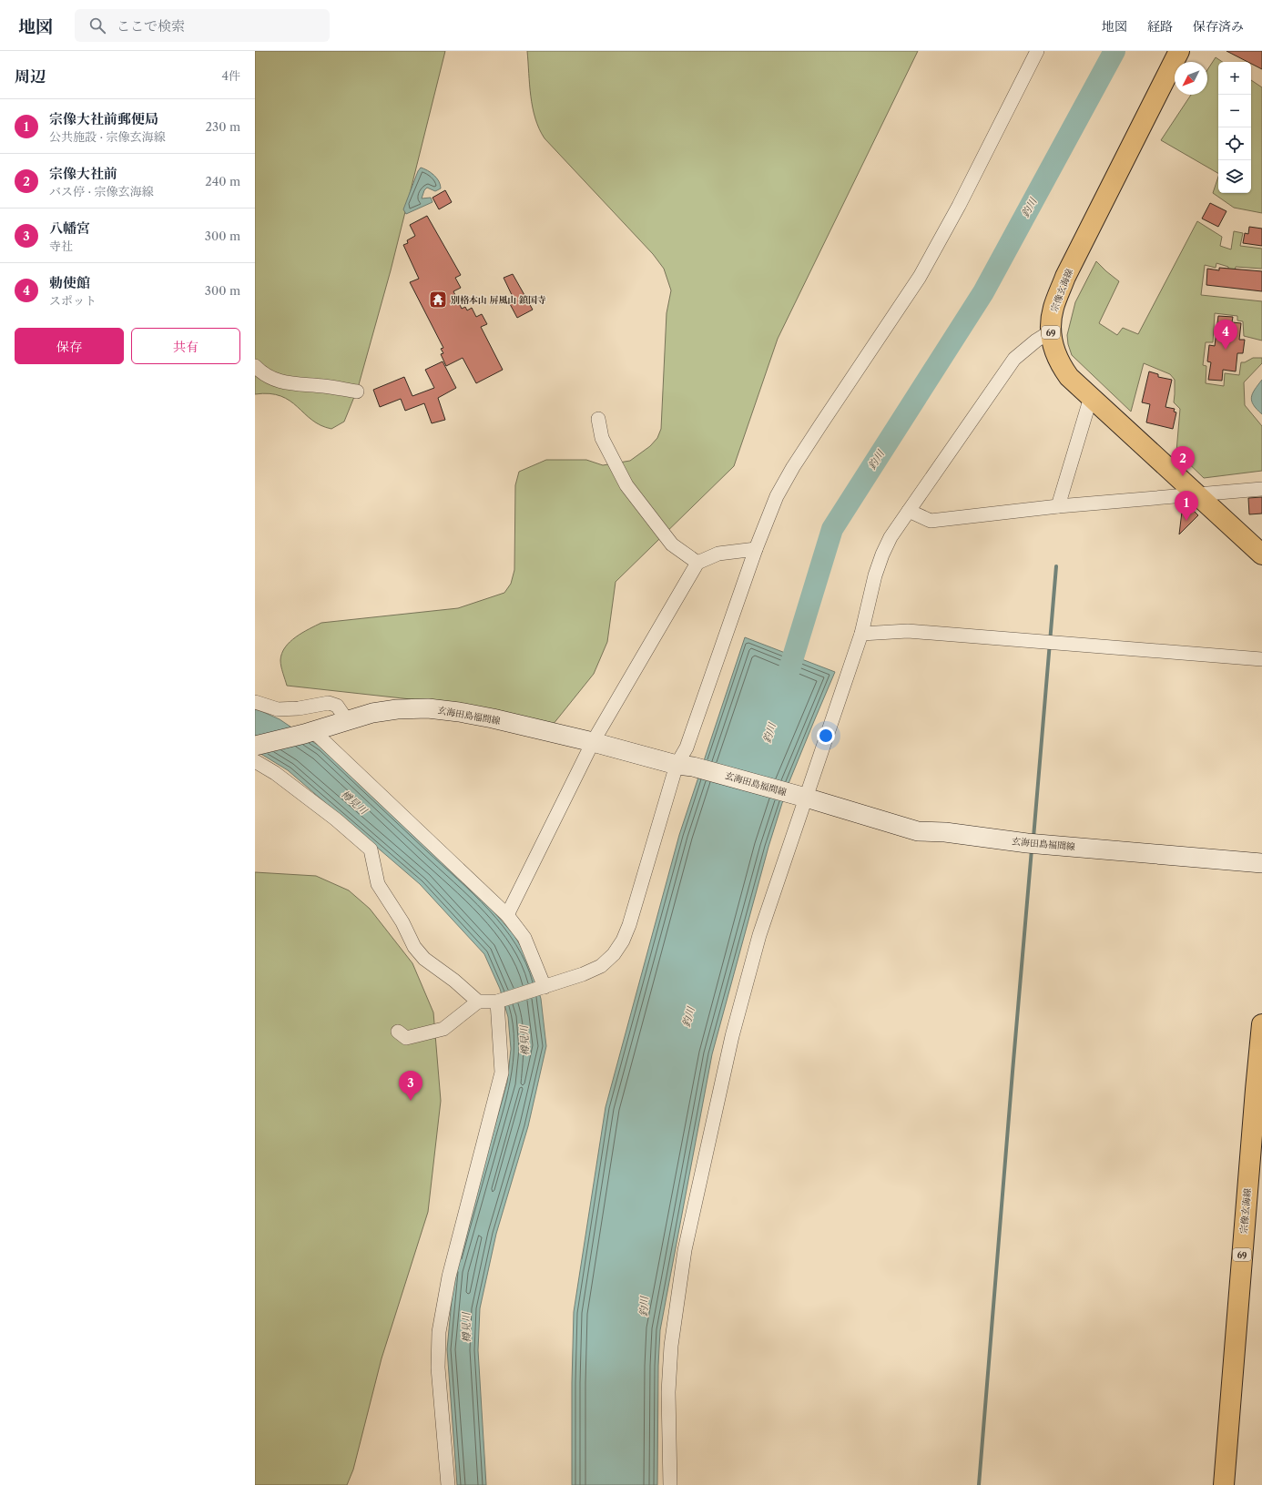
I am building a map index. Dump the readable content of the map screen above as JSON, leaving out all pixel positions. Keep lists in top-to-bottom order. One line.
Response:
{"streets":{"main road":["宗像玄海線","69","玄海田島福間線"]},"water":["釣川","樽見川"],"places":{"temple":["別格本山 屏風山 鎮国寺"]},"north":"bottom left","page":{"header":"地図","search":"ここで検索","nav":["地図","経路","保存済み"],"heading":["周辺","4件"],"map_buttons":["+","−"],"list":[{"mark":"1","name":"宗像大社前郵便局","note":"公共施設 · 宗像玄海線","value":"230 m"},{"mark":"2","name":"宗像大社前","note":"バス停 · 宗像玄海線","value":"240 m"},{"mark":"3","name":"八幡宮","note":"寺社","value":"300 m"},{"mark":"4","name":"勅使館","note":"スポット","value":"300 m"}],"buttons":["保存","共有"],"pins":["4","2","1","3"]}}
